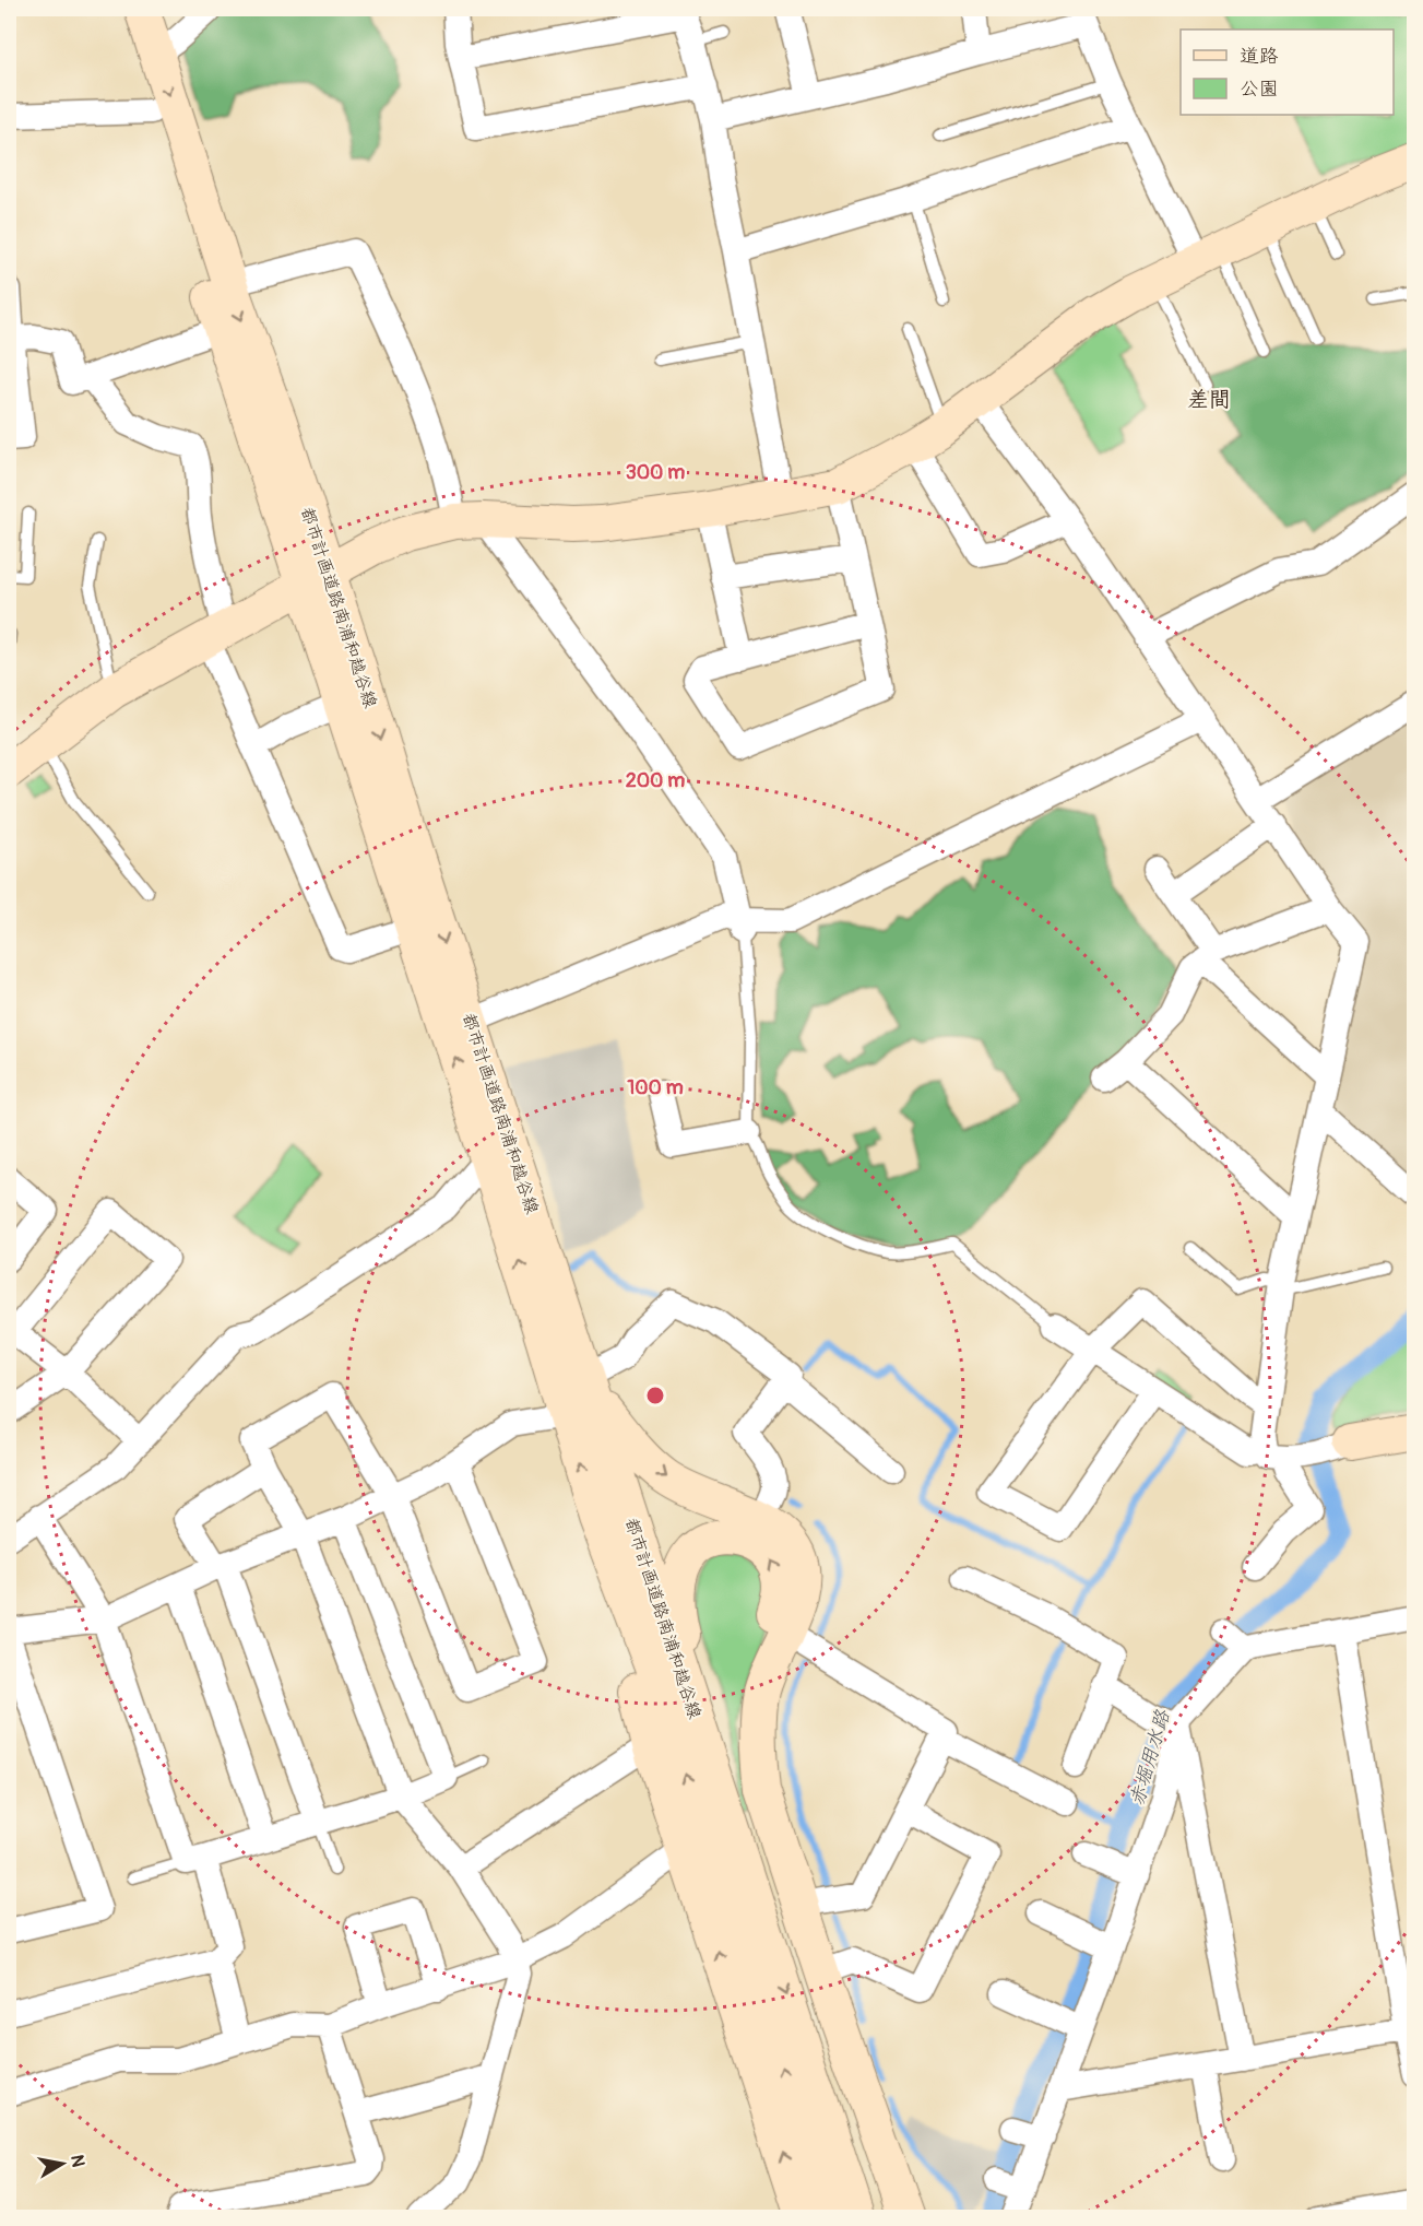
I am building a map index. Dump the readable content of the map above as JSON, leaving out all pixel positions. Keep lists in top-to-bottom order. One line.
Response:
{"streets":{"street":["都市計画道路南浦和越谷線"]},"districts":["差間"],"water":["赤堀用水路"],"legend":["道路","公園"],"north":"right","rings":["300 m","200 m","100 m"]}
